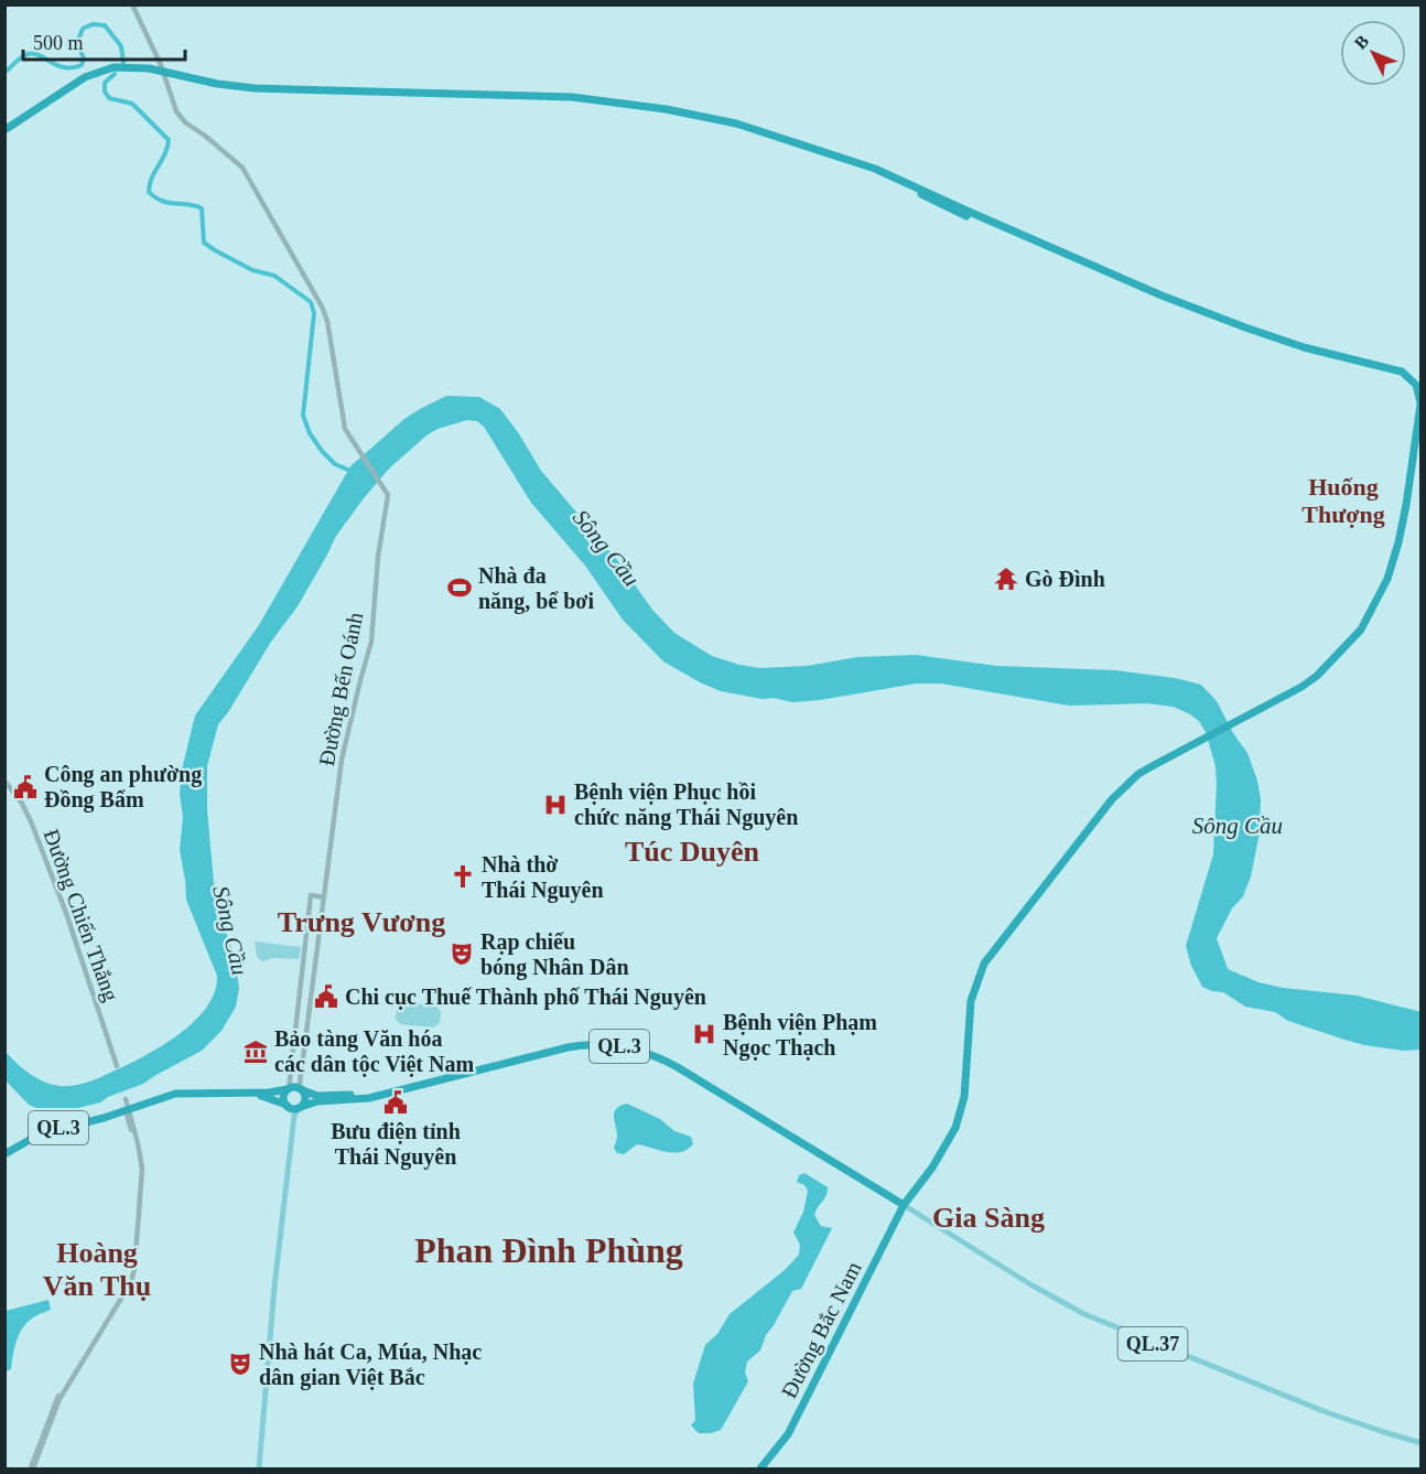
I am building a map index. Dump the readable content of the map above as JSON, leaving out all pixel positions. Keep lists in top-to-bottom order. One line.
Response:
{"streets":{"highway":["QL.3","Đường Bắc Nam"],"main road":["Đường Bến Oánh","Đường Chiến Thắng","QL.37"]},"crossings":[["Đường Bến Oánh","QL.3"],["QL.3","Đường Bắc Nam"],["QL.3","QL.37"],["Đường Bắc Nam","QL.37"]],"districts":["Huống Thượng","Túc Duyên","Trưng Vương","Gia Sàng","Phan Đình Phùng","Hoàng Văn Thụ"],"water":["Sông Cầu"],"places":{"temple":["Gò Đình"],"sports":["Nhà đa năng, bể bơi"],"public building":["Công an phường Đồng Bẩm","Chi cục Thuế Thành phố Thái Nguyên","Bưu điện tỉnh Thái Nguyên"],"hospital":["Bệnh viện Phục hồi chức năng Thái Nguyên","Bệnh viện Phạm Ngọc Thạch"],"church":["Nhà thờ Thái Nguyên"],"theatre":["Rạp chiếu bóng Nhân Dân","Nhà hát Ca, Múa, Nhạc dân gian Việt Bắc"],"museum":["Bảo tàng Văn hóa các dân tộc Việt Nam"]},"scale_bar":"500 m","north":"top left"}
